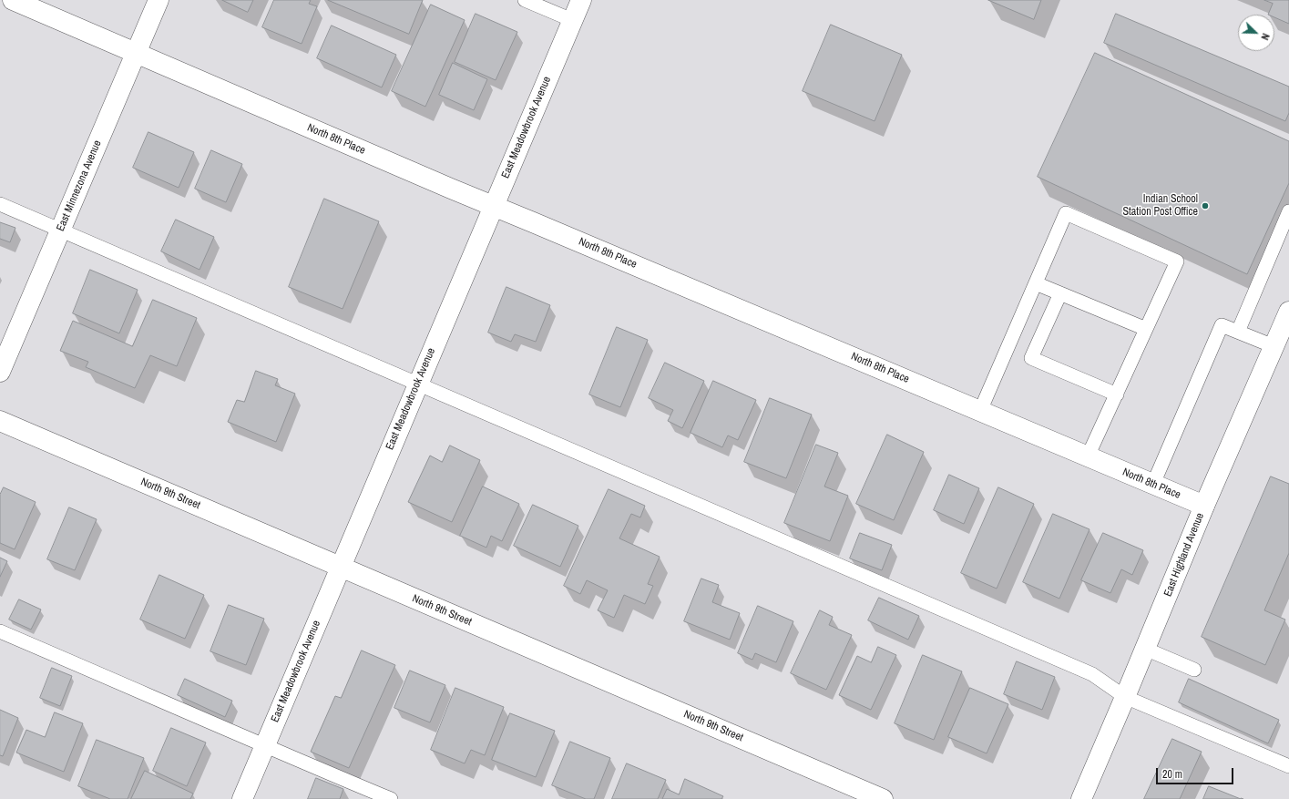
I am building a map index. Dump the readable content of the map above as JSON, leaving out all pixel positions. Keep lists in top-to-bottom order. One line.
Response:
{"streets":{"street":["East Meadowbrook Avenue","North 8th Place","East Minnezona Avenue","North 9th Street","East Highland Avenue"]},"crossings":[["East Meadowbrook Avenue","North 8th Place"],["East Meadowbrook Avenue","North 9th Street"],["North 8th Place","East Minnezona Avenue"],["North 8th Place","East Highland Avenue"]],"places":["Indian School Station Post Office"],"scale_bar":"20 m","north":"bottom right"}
